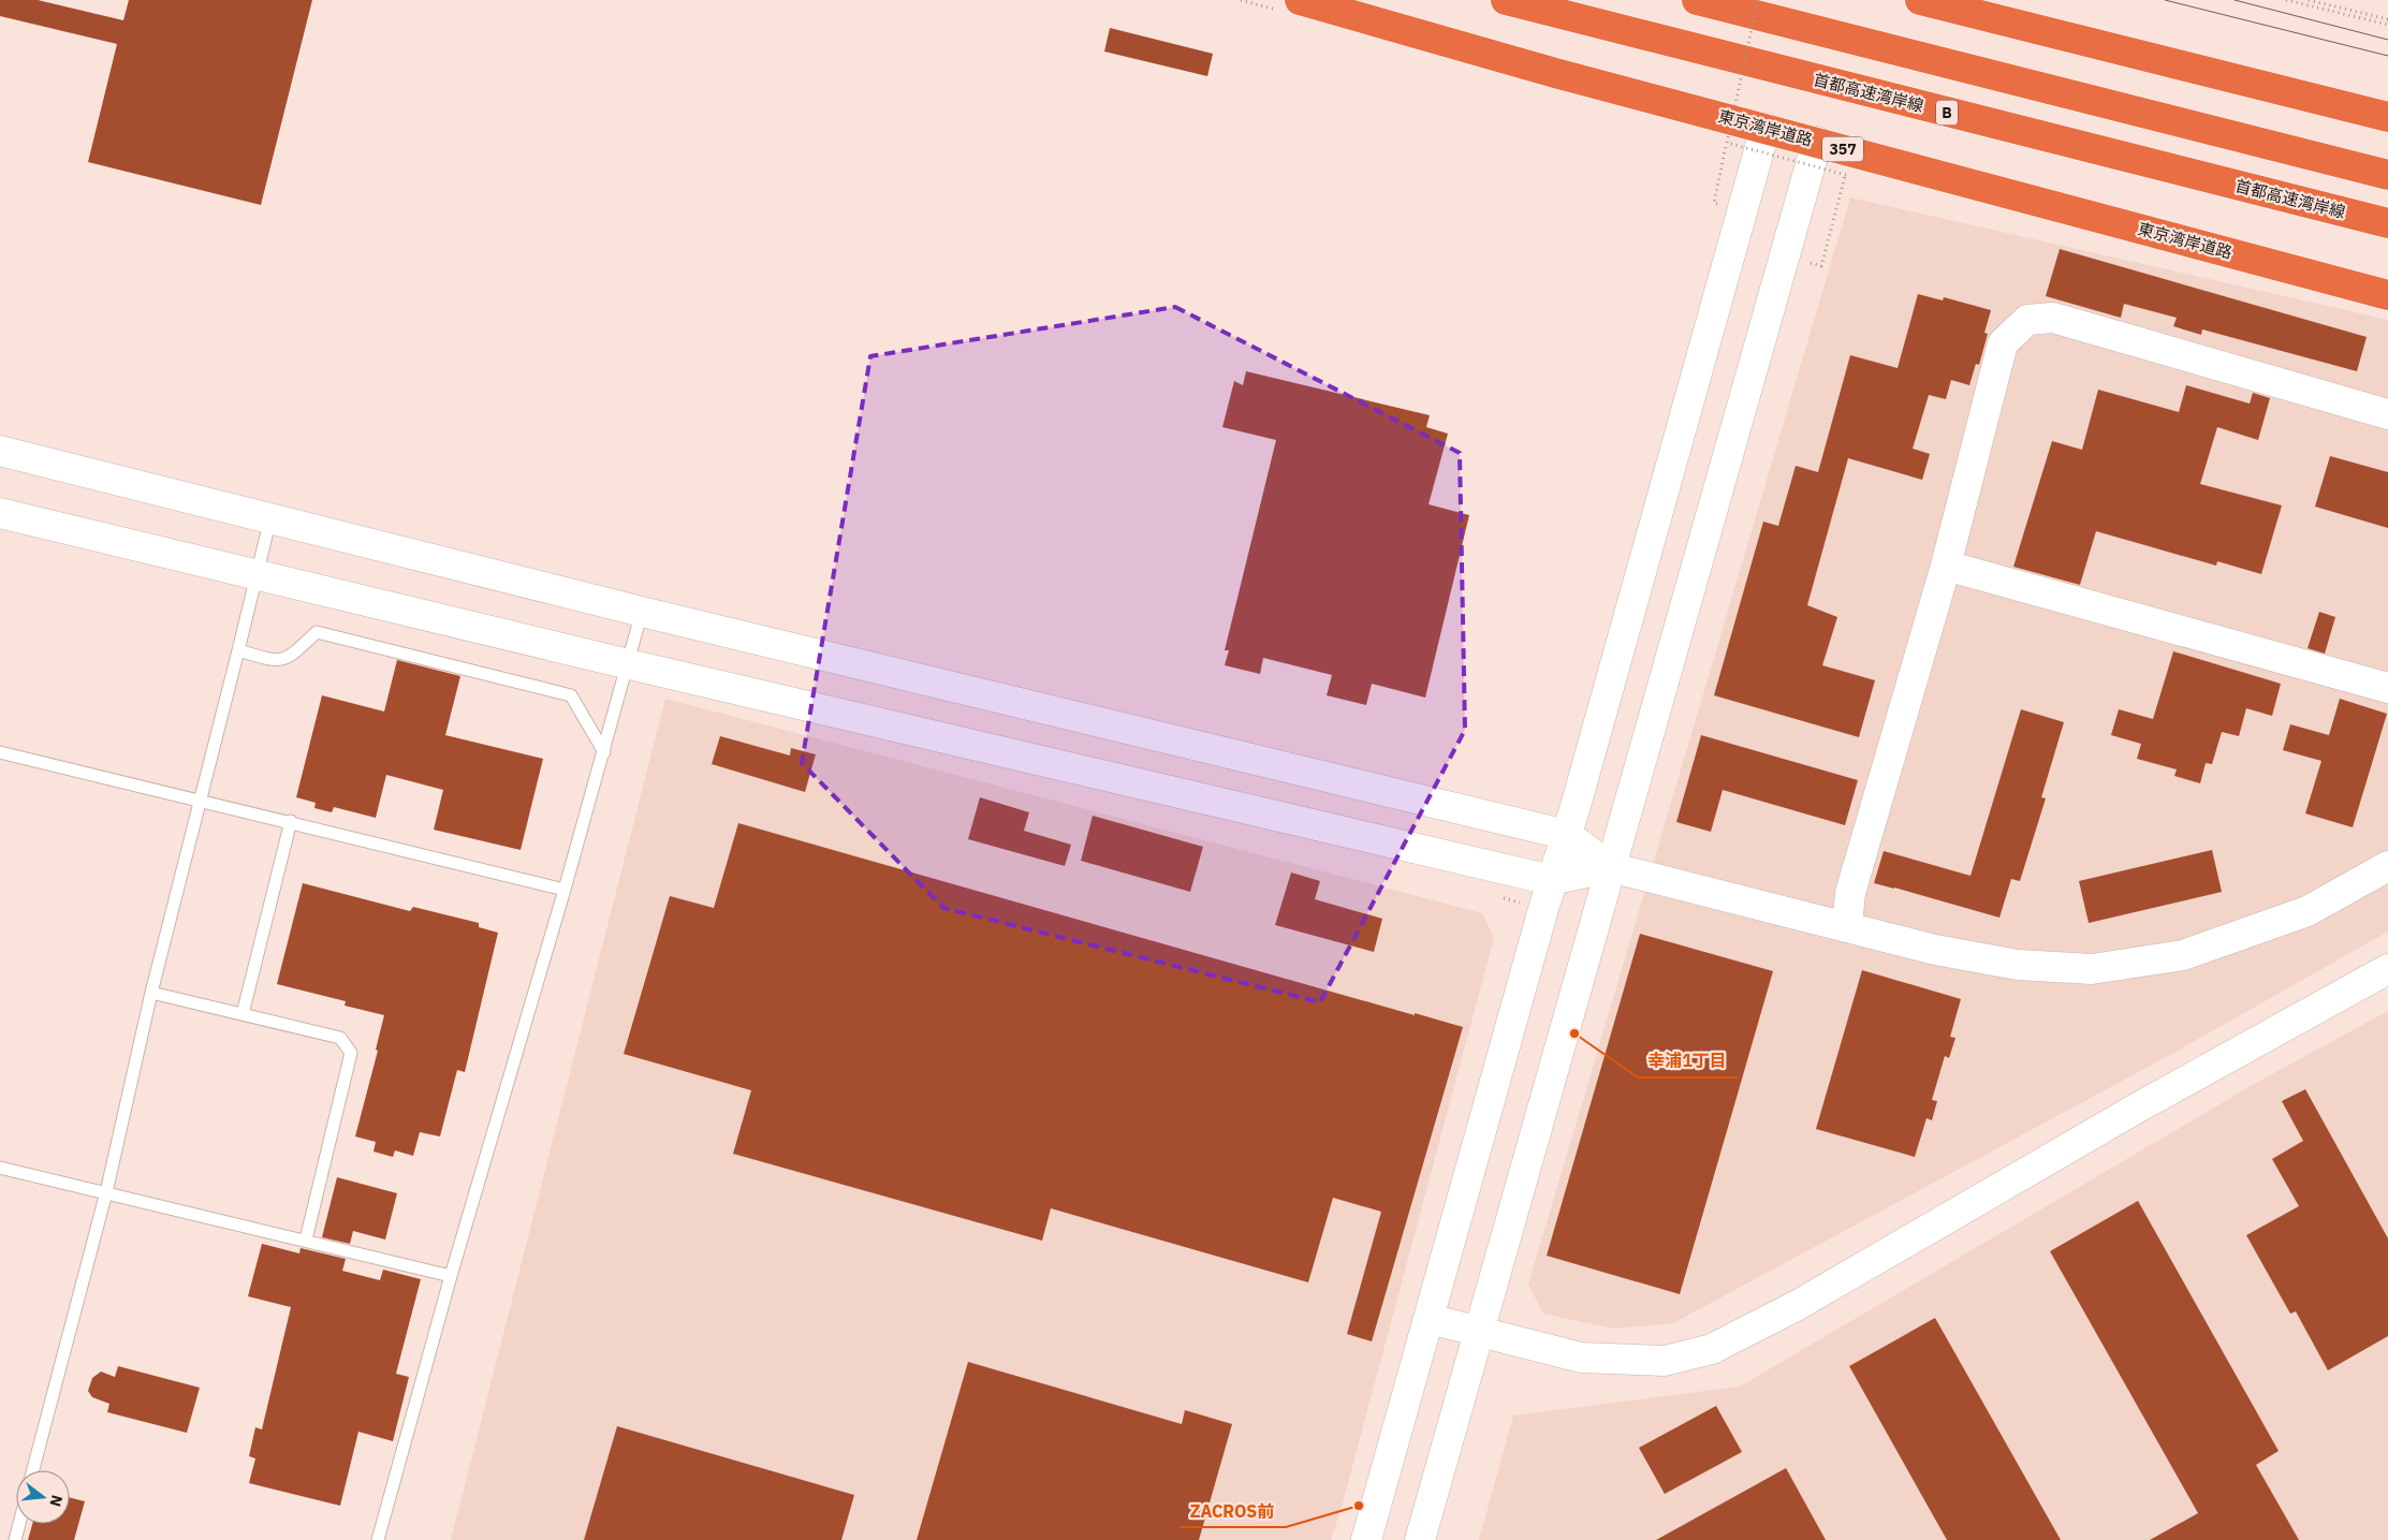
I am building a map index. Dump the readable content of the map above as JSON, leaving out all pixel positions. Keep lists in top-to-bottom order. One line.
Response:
{"streets":{"highway":["首都高速湾岸線","B","東京湾岸道路","357"]},"places":["幸浦1丁目","ZACROS前"],"north":"right"}
